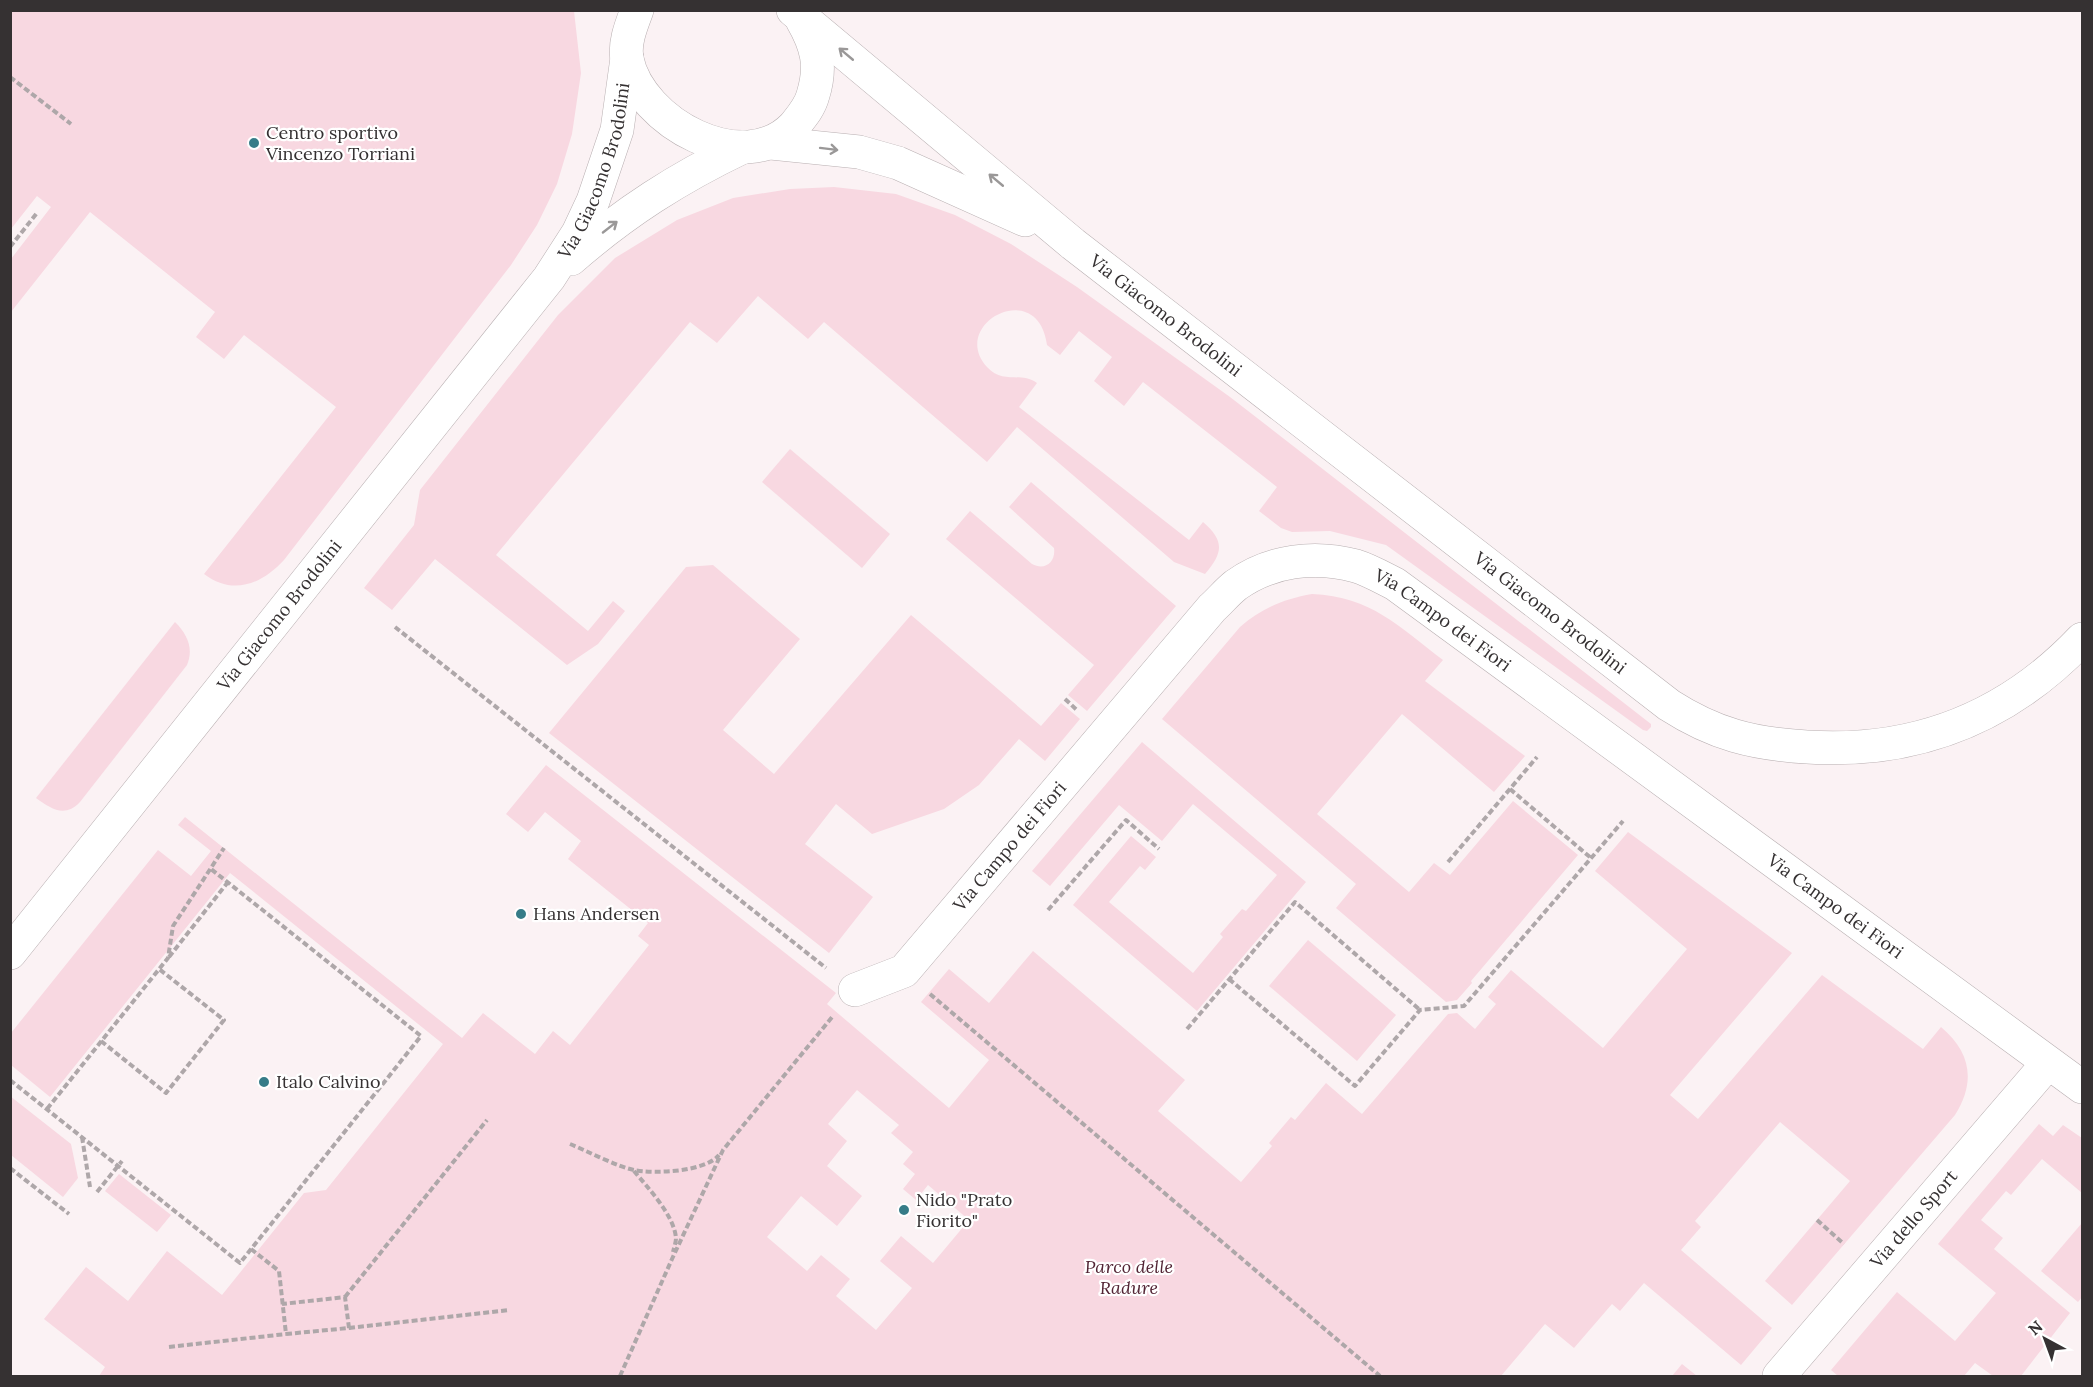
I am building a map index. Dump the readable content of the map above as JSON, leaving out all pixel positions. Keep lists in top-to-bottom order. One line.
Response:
{"streets":{"street":["Via Giacomo Brodolini","Via Campo dei Fiori","Via dello Sport"]},"crossings":[["Via Campo dei Fiori","Via dello Sport"]],"parks":["Parco delle Radure"],"places":["Centro sportivo Vincenzo Torriani","Hans Andersen","Italo Calvino","Nido \"Prato Fiorito\""],"north":"top left"}
